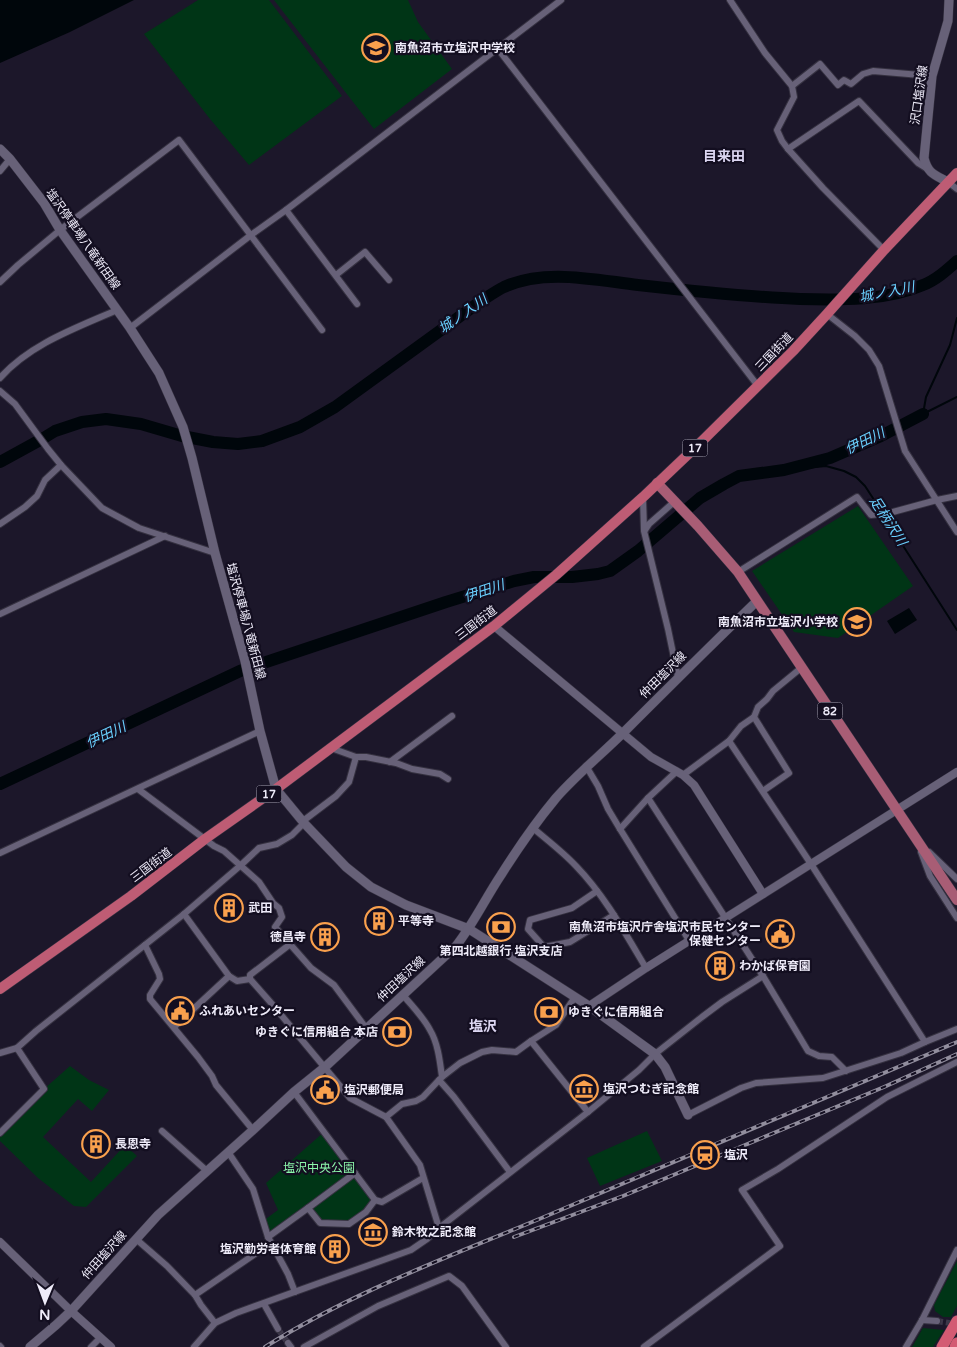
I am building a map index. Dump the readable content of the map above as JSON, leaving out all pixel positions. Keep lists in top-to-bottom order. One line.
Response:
{"streets":{"highway":["三国街道","17"],"main road":["沢口塩沢線","塩沢停車場八竜新田線","仲田塩沢線","82"]},"crossings":[["塩沢停車場八竜新田線","三国街道"],["三国街道","82"],["仲田塩沢線","82"]],"districts":["目来田","塩沢"],"water":["城ノ入川","伊田川","足柄沢川"],"parks":["塩沢中央公園"],"places":{"school or university":["南魚沼市立塩沢中学校","南魚沼市立塩沢小学校"],"building":["武田","平等寺","徳昌寺","わかば保育園","長恩寺","塩沢勤労者体育館"],"bank":["第四北越銀行 塩沢支店","ゆきぐに信用組合","ゆきぐに信用組合 本店"],"public building":["南魚沼市塩沢庁舎塩沢市民センター 保健センター","ふれあいセンター","塩沢郵便局"],"museum":["塩沢つむぎ記念館","鈴木牧之記念館"],"station":["塩沢"]},"north":"bottom"}
